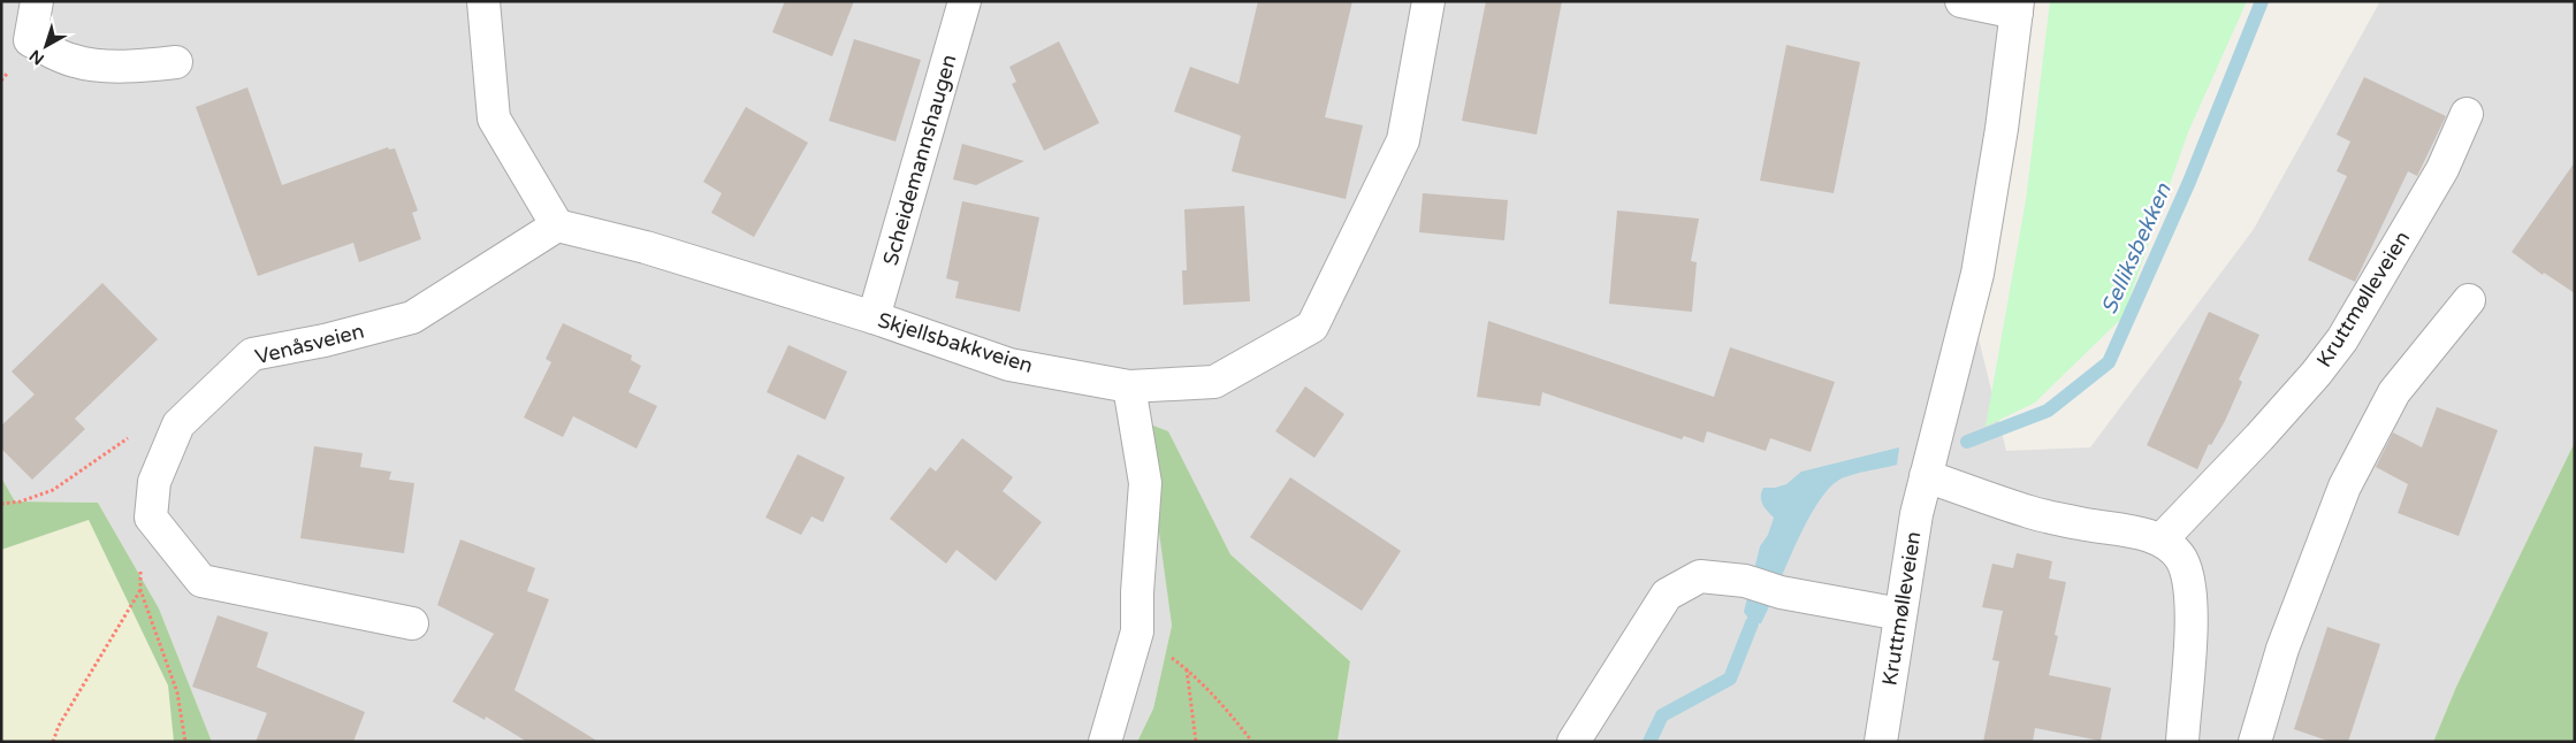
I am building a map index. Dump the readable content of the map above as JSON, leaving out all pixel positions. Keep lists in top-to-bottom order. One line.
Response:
{"streets":{"street":["Scheidemannshaugen","Kruttmølleveien","Skjellsbakkveien","Venåsveien"]},"crossings":[["Scheidemannshaugen","Skjellsbakkveien"],["Skjellsbakkveien","Venåsveien"]],"water":["Selliksbekken"],"north":"bottom left"}
